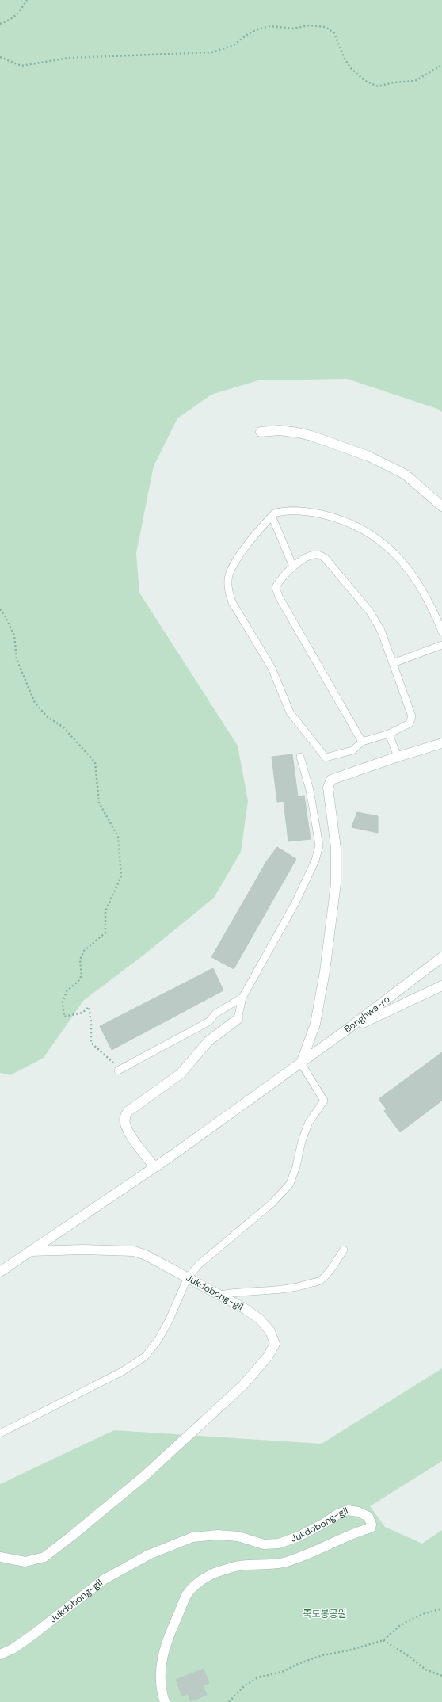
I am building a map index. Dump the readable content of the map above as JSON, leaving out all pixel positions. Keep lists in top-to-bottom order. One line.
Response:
{"streets":{"street":["Bonghwa-ro","Jukdobong-gil"]},"parks":["죽도봉공원"]}
